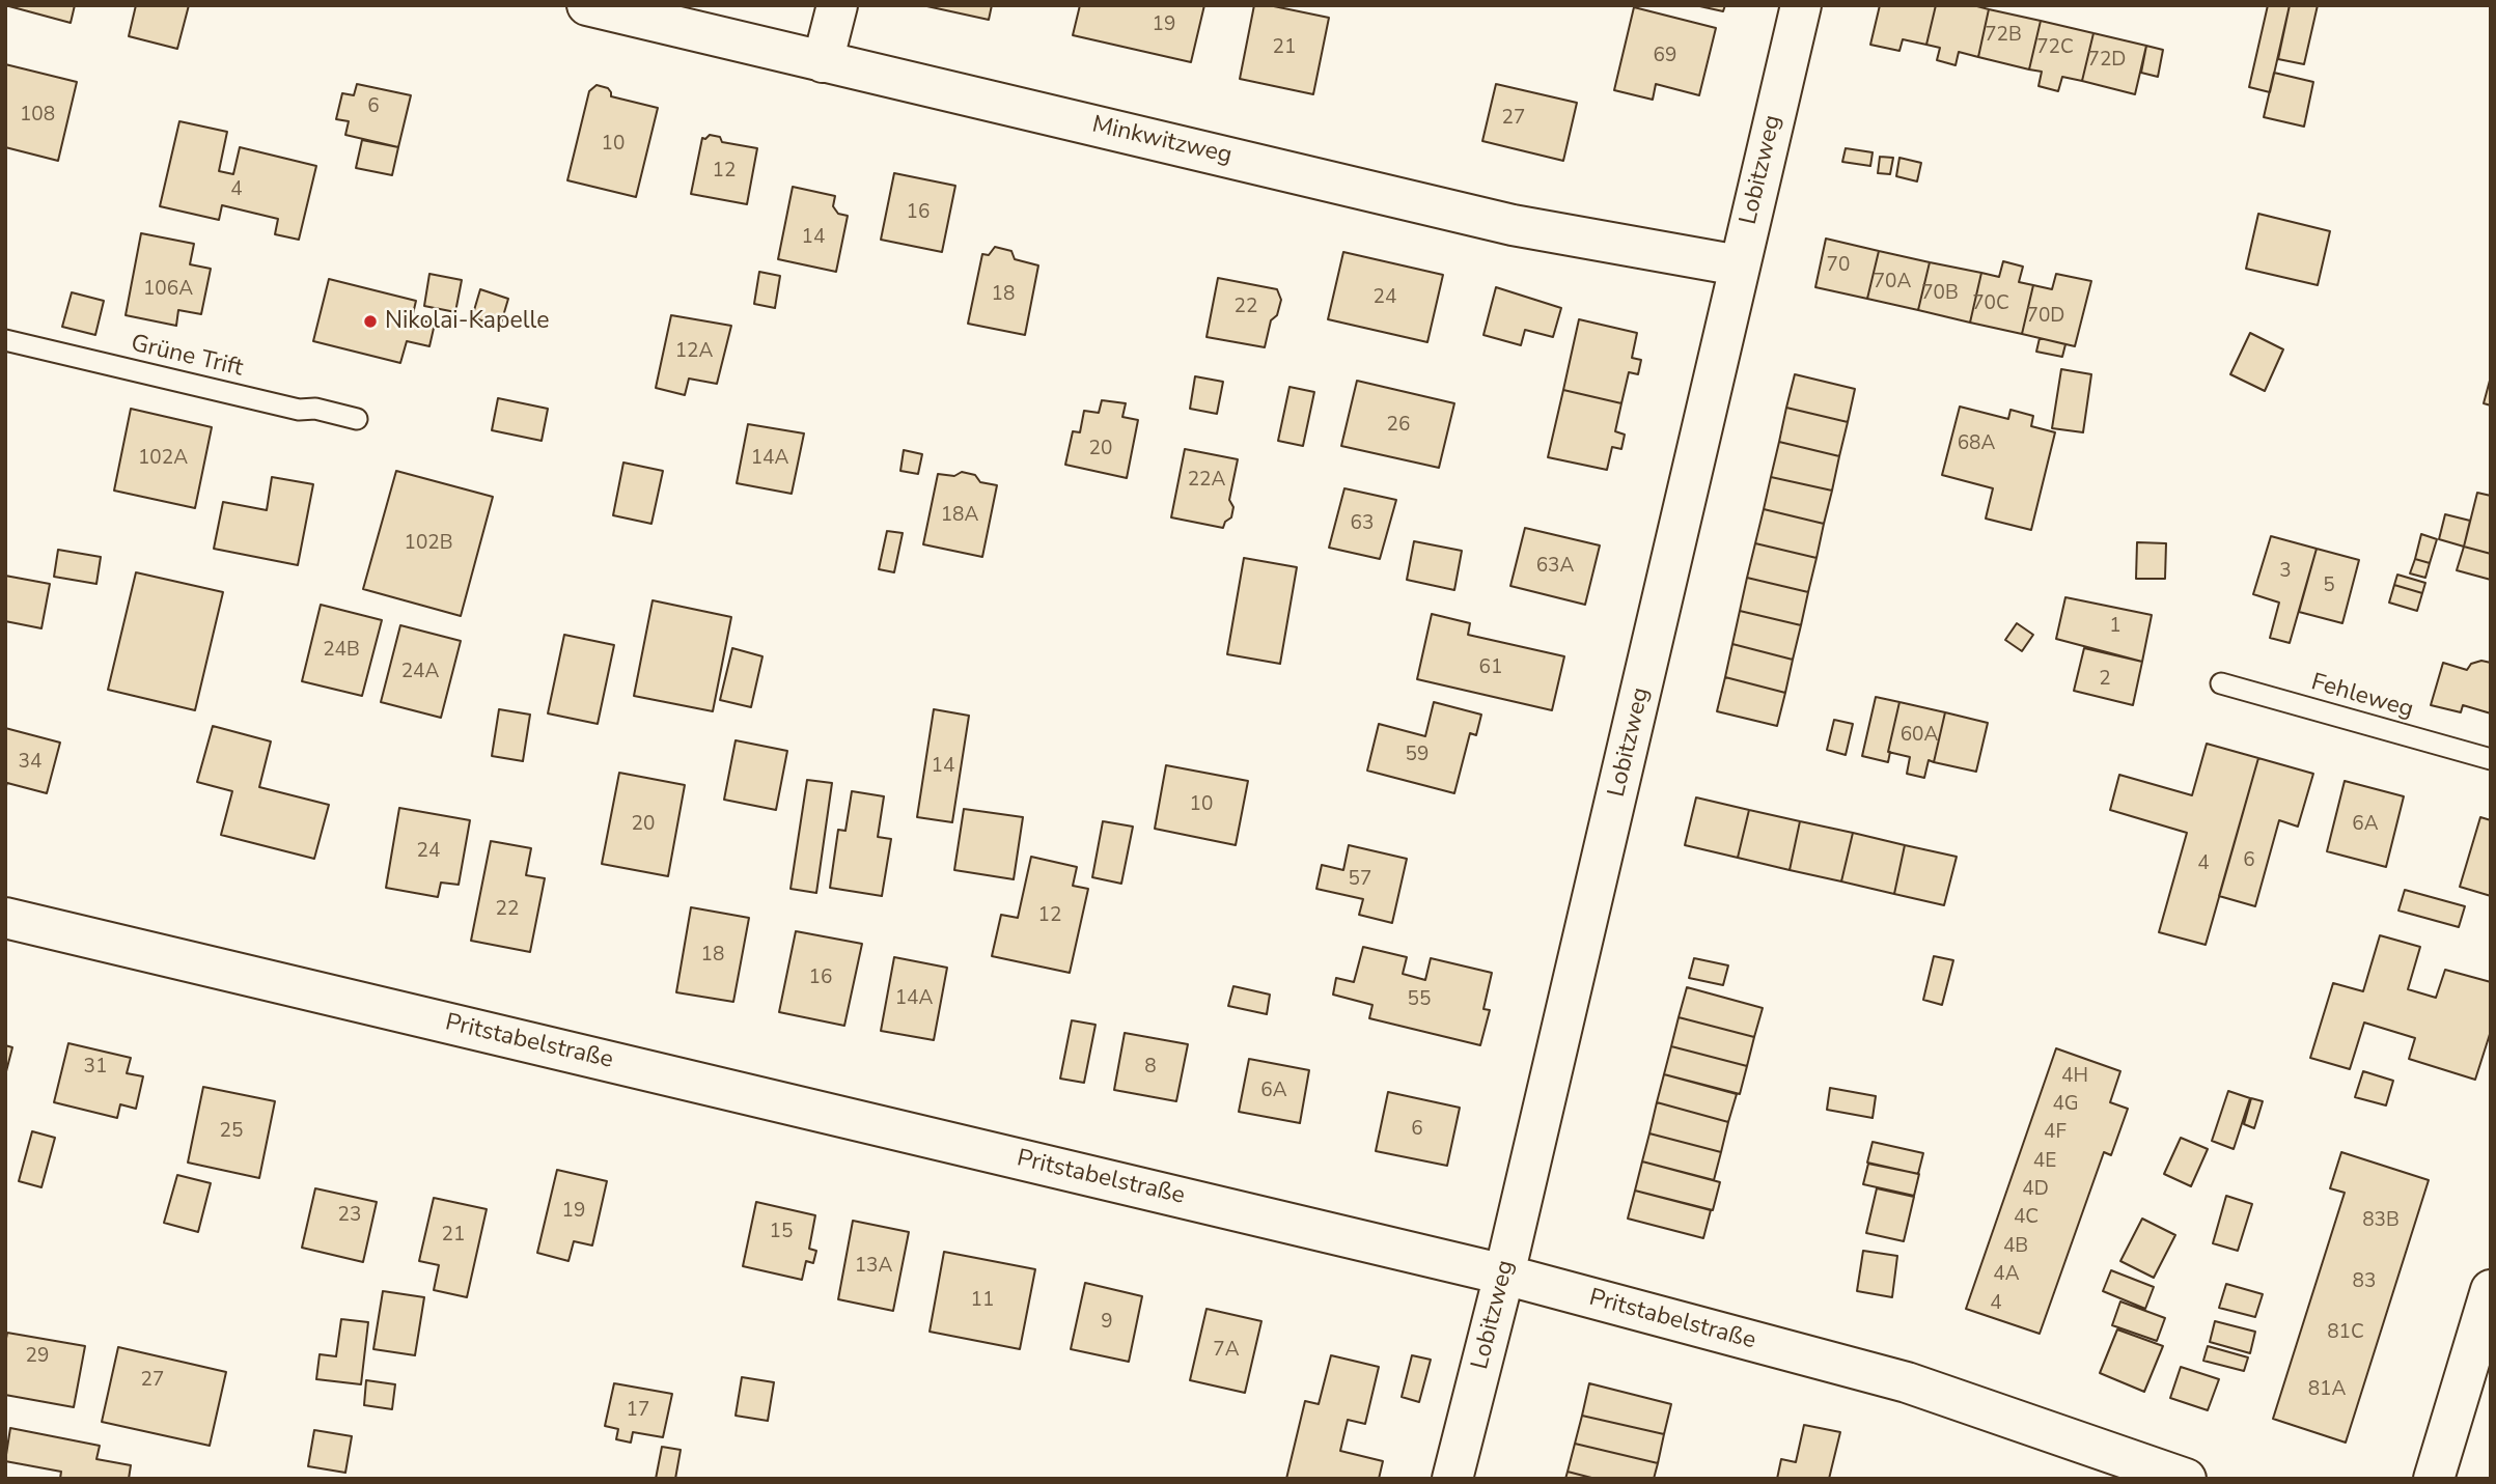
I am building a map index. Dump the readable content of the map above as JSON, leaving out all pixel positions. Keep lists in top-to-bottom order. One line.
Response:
{"streets":{"street":["Minkwitzweg","Lobitzweg","Pritstabelstraße"],"lane":["Grüne Trift","Fehleweg"]},"crossings":[["Minkwitzweg","Lobitzweg"],["Lobitzweg","Pritstabelstraße"]],"places":["Nikolai-Kapelle"],"house_numbers":["19","72B","21","72C","69","72D","6","108","27","10","12","4","16","14","70","70A","106A","70B","18","24","70C","22","70D","12A","26","68A","20","102A","14A","22A","18A","63","102B","63A","3","5","1","24B","61","24A","2","60A","59","34","14","10","20","6A","24","6","4","57","22","12","18","16","14A","55","31","8","4H","6A","4G","6","25","4F","4E","4D","19","23","4C","83B","15","21","4B","13A","4A","83","11","4","9","81C","7A","29","27","81A","17"]}
